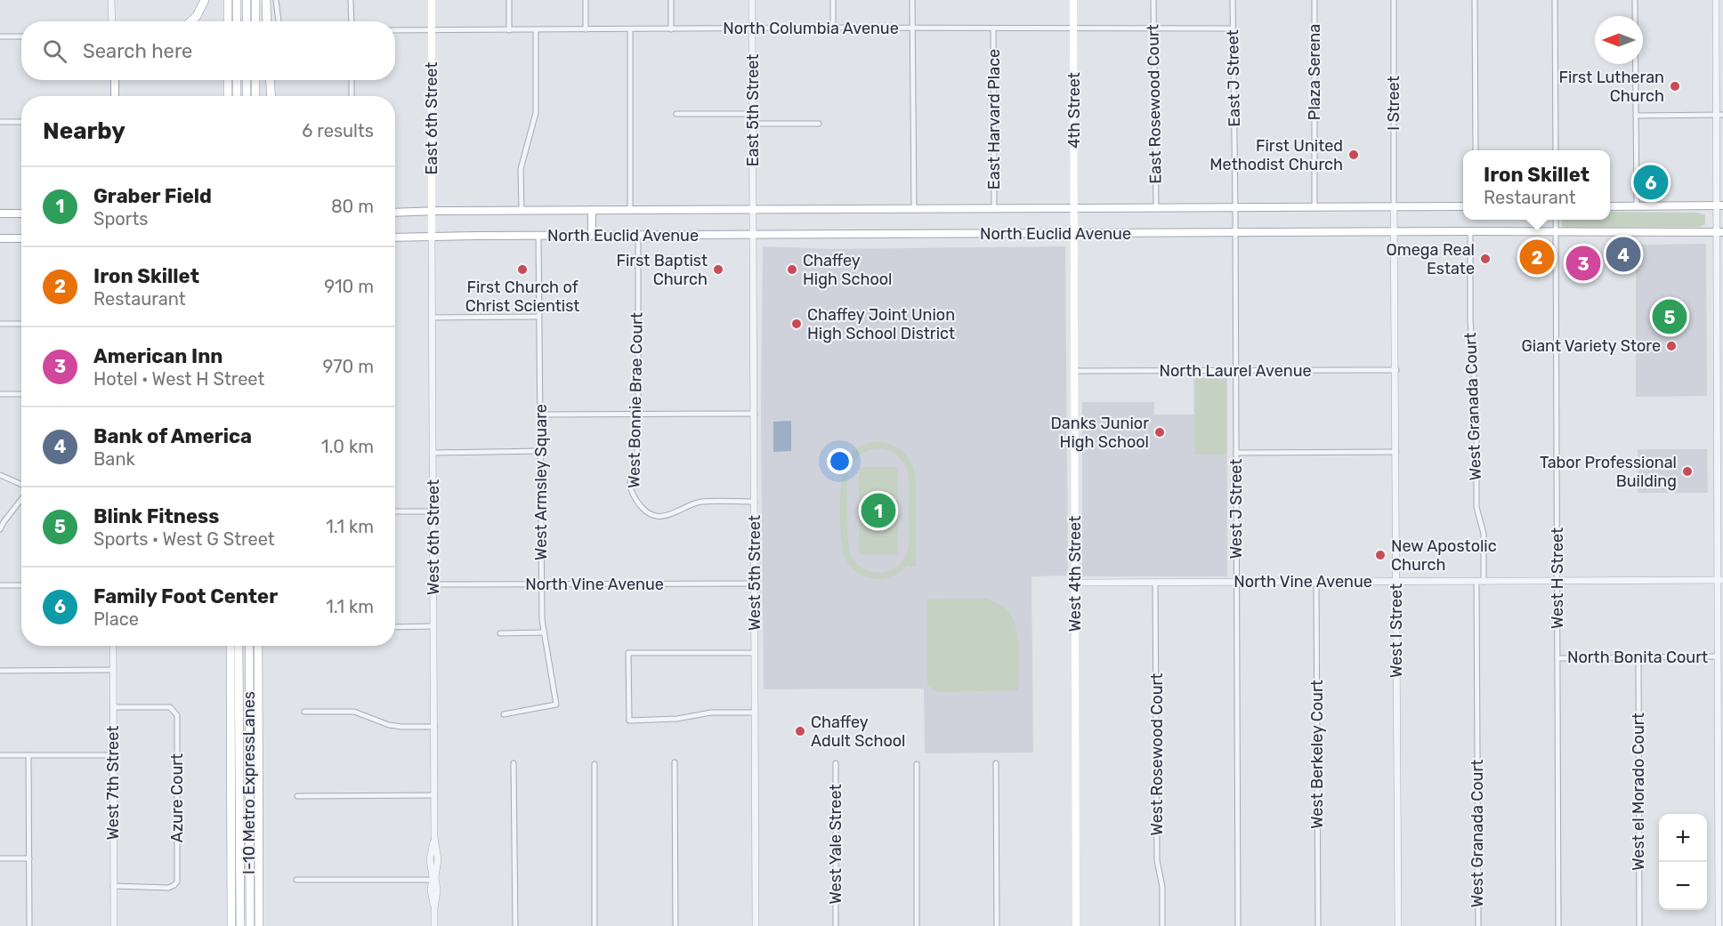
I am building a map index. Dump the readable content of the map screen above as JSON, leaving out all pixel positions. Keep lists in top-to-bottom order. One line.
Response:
{"streets":{"highway":["I-10 Metro ExpressLanes"],"main road":["4th Street","East 6th Street","North Euclid Avenue","West 4th Street"],"street":["North Columbia Avenue","Plaza Serena","East J Street","I Street","East Rosewood Court","East 5th Street","East Harvard Place","North Laurel Avenue","West Bonnie Brae Court","West Granada Court","West Armsley Square","West J Street","West 6th Street","West 5th Street","West H Street","North Vine Avenue","West I Street","North Bonita Court","West Rosewood Court","West Berkeley Court","West 7th Street","West el Morado Court","Azure Court","West Yale Street"]},"crossings":[["North Columbia Avenue","East J Street"],["North Columbia Avenue","East Rosewood Court"],["North Columbia Avenue","East 5th Street"],["North Columbia Avenue","4th Street"],["North Columbia Avenue","East 6th Street"],["North Columbia Avenue","East Harvard Place"],["Plaza Serena","North Euclid Avenue"],["East J Street","North Euclid Avenue"],["East J Street","West J Street"],["I Street","North Euclid Avenue"],["I Street","West I Street"],["East Rosewood Court","North Euclid Avenue"],["East 5th Street","North Euclid Avenue"],["East 5th Street","West 5th Street"],["4th Street","North Euclid Avenue"],["4th Street","West 4th Street"],["East 6th Street","North Euclid Avenue"],["East 6th Street","West 6th Street"],["East Harvard Place","North Euclid Avenue"],["North Euclid Avenue","West Bonnie Brae Court"],["North Euclid Avenue","West Granada Court"],["North Euclid Avenue","West Armsley Square"],["North Euclid Avenue","West J Street"],["North Euclid Avenue","West 6th Street"],["North Euclid Avenue","West 5th Street"],["North Euclid Avenue","West 4th Street"],["North Euclid Avenue","West H Street"],["North Euclid Avenue","West I Street"],["North Laurel Avenue","West J Street"],["North Laurel Avenue","West 4th Street"],["North Laurel Avenue","West I Street"],["West Bonnie Brae Court","West 5th Street"],["West Granada Court","North Vine Avenue"],["West Armsley Square","North Vine Avenue"],["West J Street","North Vine Avenue"],["West 6th Street","North Vine Avenue"],["West 5th Street","North Vine Avenue"],["West 4th Street","North Vine Avenue"],["West H Street","North Vine Avenue"],["West H Street","North Bonita Court"],["North Vine Avenue","West I Street"],["North Vine Avenue","West Rosewood Court"],["North Vine Avenue","West Berkeley Court"],["North Bonita Court","West el Morado Court"],["West 7th Street","Azure Court"]],"places":["First Lutheran Church","First United Methodist Church","Omega Real Estate","First Church of Christ Scientist","First Baptist Church","Chaffey High School","Chaffey Joint Union High School District","Giant Variety Store","Danks Junior High School","Tabor Professional Building","New Apostolic Church","Chaffey Adult School"],"north":"left","page":{"search":"Search here","heading":["Nearby","6 results"],"popup":["Iron Skillet","Restaurant"],"pins":["6","4","2","3","5","1"],"list":[{"mark":"1","name":"Graber Field","note":"Sports","value":"80 m"},{"mark":"2","name":"Iron Skillet","note":"Restaurant","value":"910 m"},{"mark":"3","name":"American Inn","note":"Hotel · West H Street","value":"970 m"},{"mark":"4","name":"Bank of America","note":"Bank","value":"1.0 km"},{"mark":"5","name":"Blink Fitness","note":"Sports · West G Street","value":"1.1 km"},{"mark":"6","name":"Family Foot Center","note":"Place","value":"1.1 km"}],"map_buttons":["+","−"]}}
